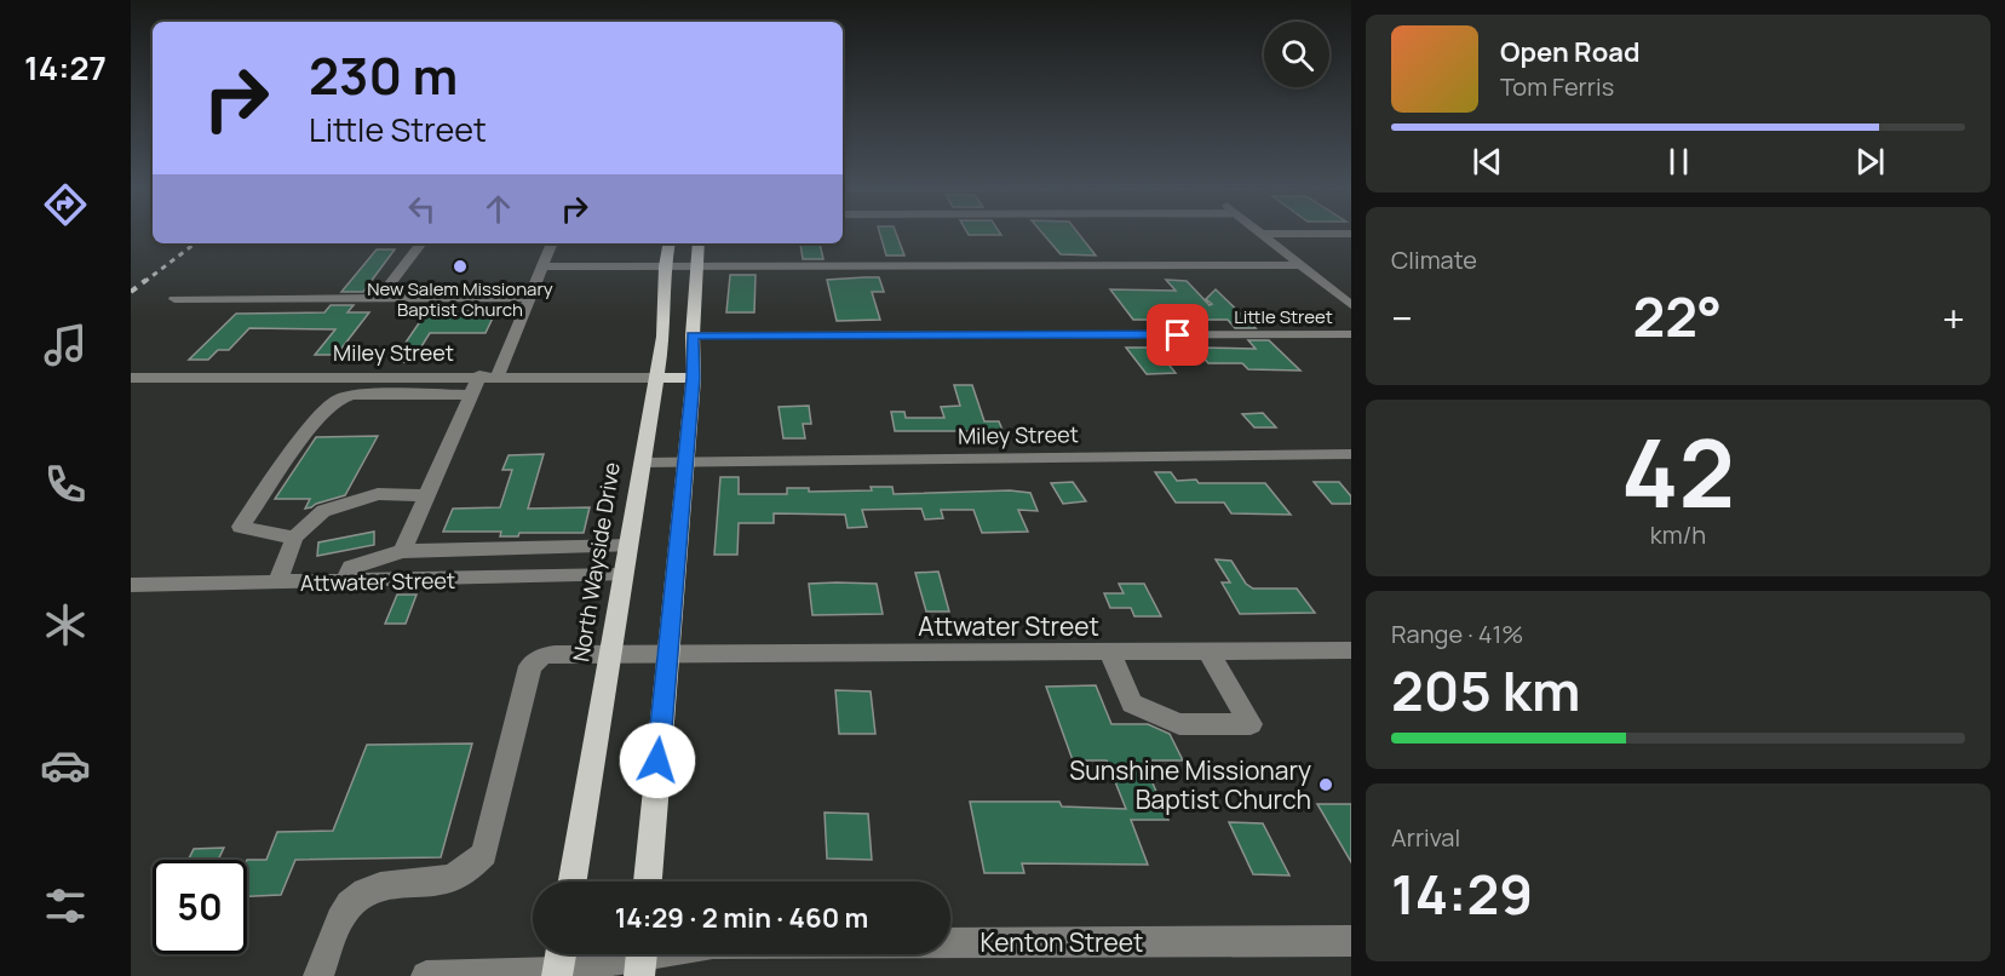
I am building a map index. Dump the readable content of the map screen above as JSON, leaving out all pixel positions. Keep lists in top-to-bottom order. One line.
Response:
{"streets":{"main road":["North Wayside Drive"],"street":["Little Street","Miley Street","Attwater Street","Kenton Street"]},"crossings":[["Miley Street","North Wayside Drive"],["North Wayside Drive","Attwater Street"]],"places":["New Salem Missionary Baptist Church","Sunshine Missionary Baptist Church"],"page":{"tabs":"14:27","turn":["230 m","Little Street"],"song":["Open Road","Tom Ferris"],"tile":["Climate",["42","km/h"],["Range · 41%","205 km"],["Arrival","14:29"]],"heat":["−","22°","+"],"limit":"50","trip":"14:29 · 2 min · 460 m"}}
